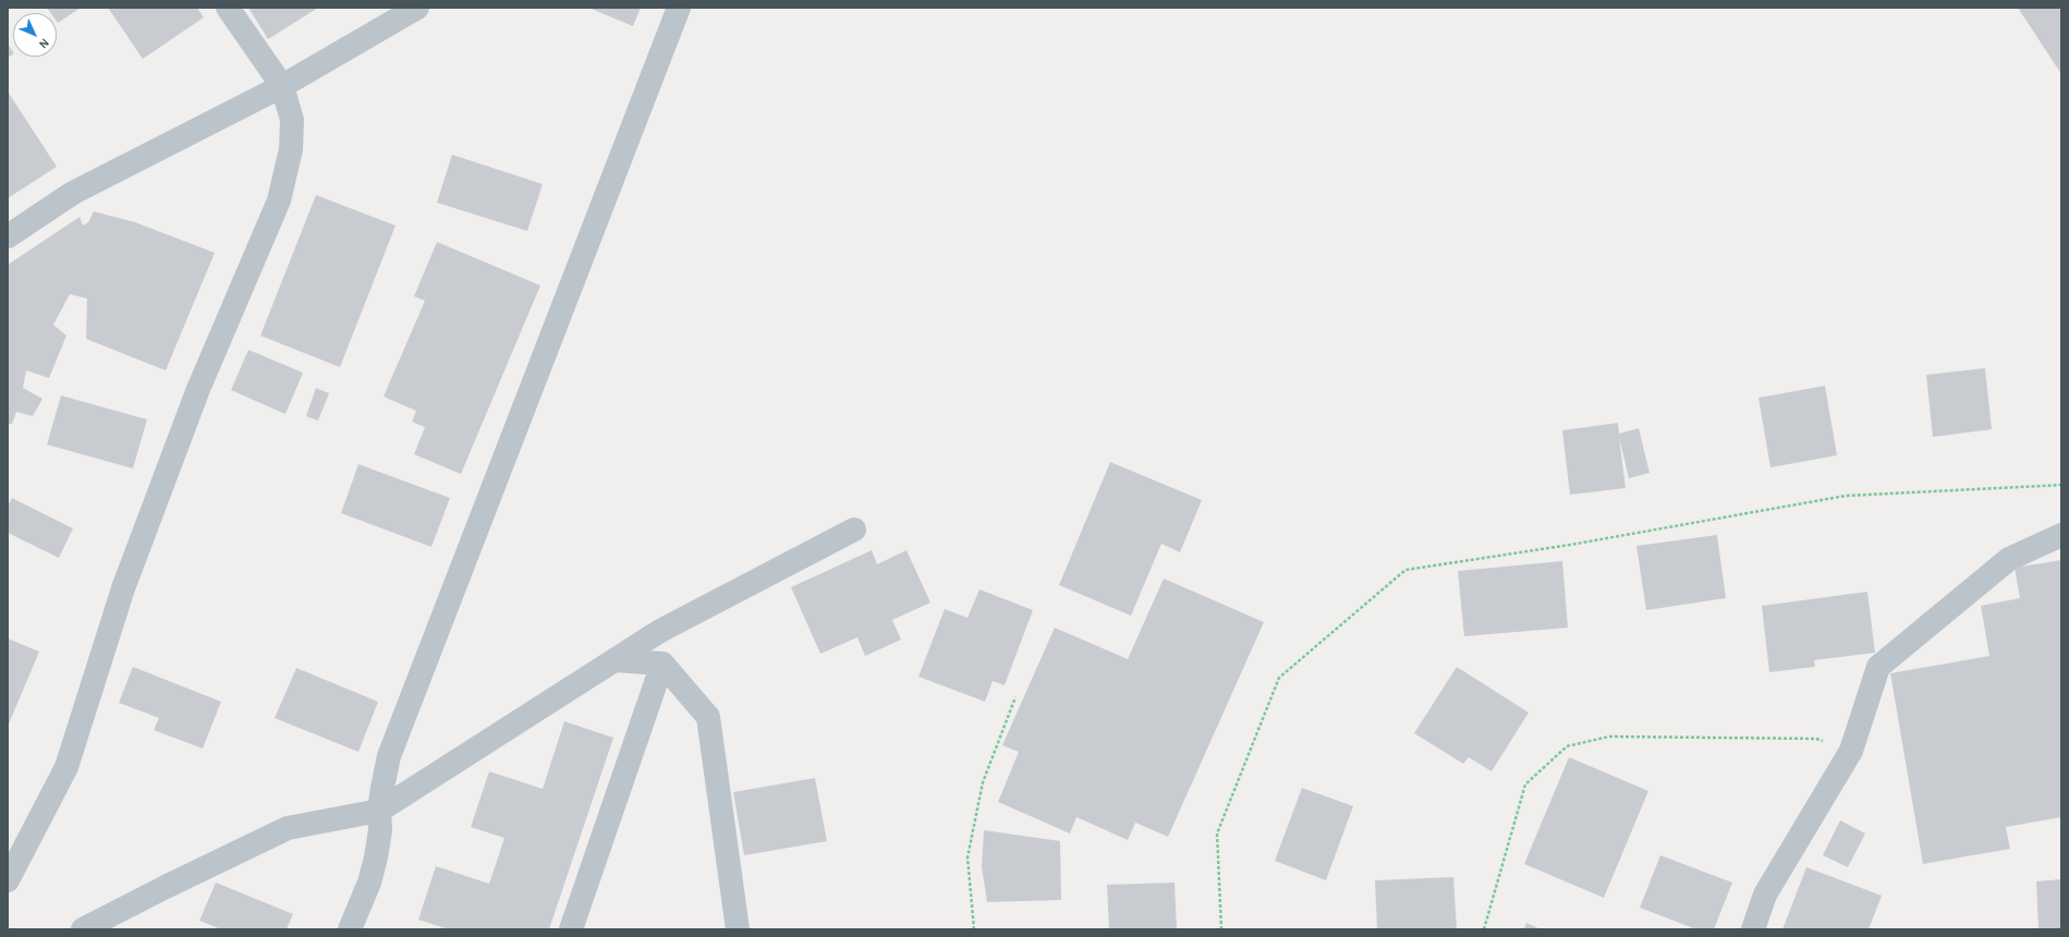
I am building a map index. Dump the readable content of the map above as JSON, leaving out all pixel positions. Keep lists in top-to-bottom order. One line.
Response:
{"north":"bottom right"}
